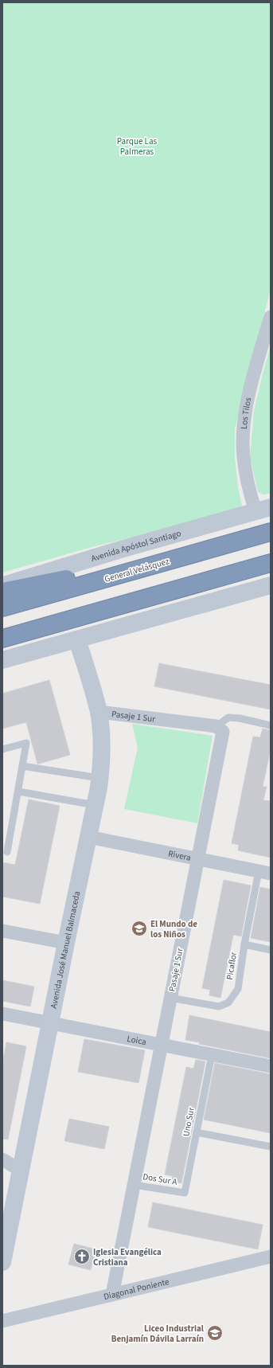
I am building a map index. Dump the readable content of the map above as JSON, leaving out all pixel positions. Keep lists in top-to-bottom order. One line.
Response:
{"streets":{"highway":["General Velásquez"],"street":["Los Tilos","Avenida Apóstol Santiago","Pasaje 1 Sur","Rivera","Avenida José Manuel Balmaceda","Loica","Diagonal Poniente"],"lane":["Picaflor","Uno Sur","Dos Sur A"]},"crossings":[["Los Tilos","Avenida Apóstol Santiago"],["Pasaje 1 Sur","Rivera"],["Pasaje 1 Sur","Avenida José Manuel Balmaceda"],["Pasaje 1 Sur","Picaflor"],["Pasaje 1 Sur","Loica"],["Pasaje 1 Sur","Dos Sur A"],["Pasaje 1 Sur","Diagonal Poniente"],["Rivera","Avenida José Manuel Balmaceda"],["Rivera","Picaflor"],["Avenida José Manuel Balmaceda","Loica"],["Loica","Uno Sur"],["Uno Sur","Dos Sur A"]],"parks":["Parque Las Palmeras"],"places":{"school or university":["El Mundo de los Niños","Liceo Industrial Benjamín Dávila Larraín"],"church":["Iglesia Evangélica Cristiana"]}}
